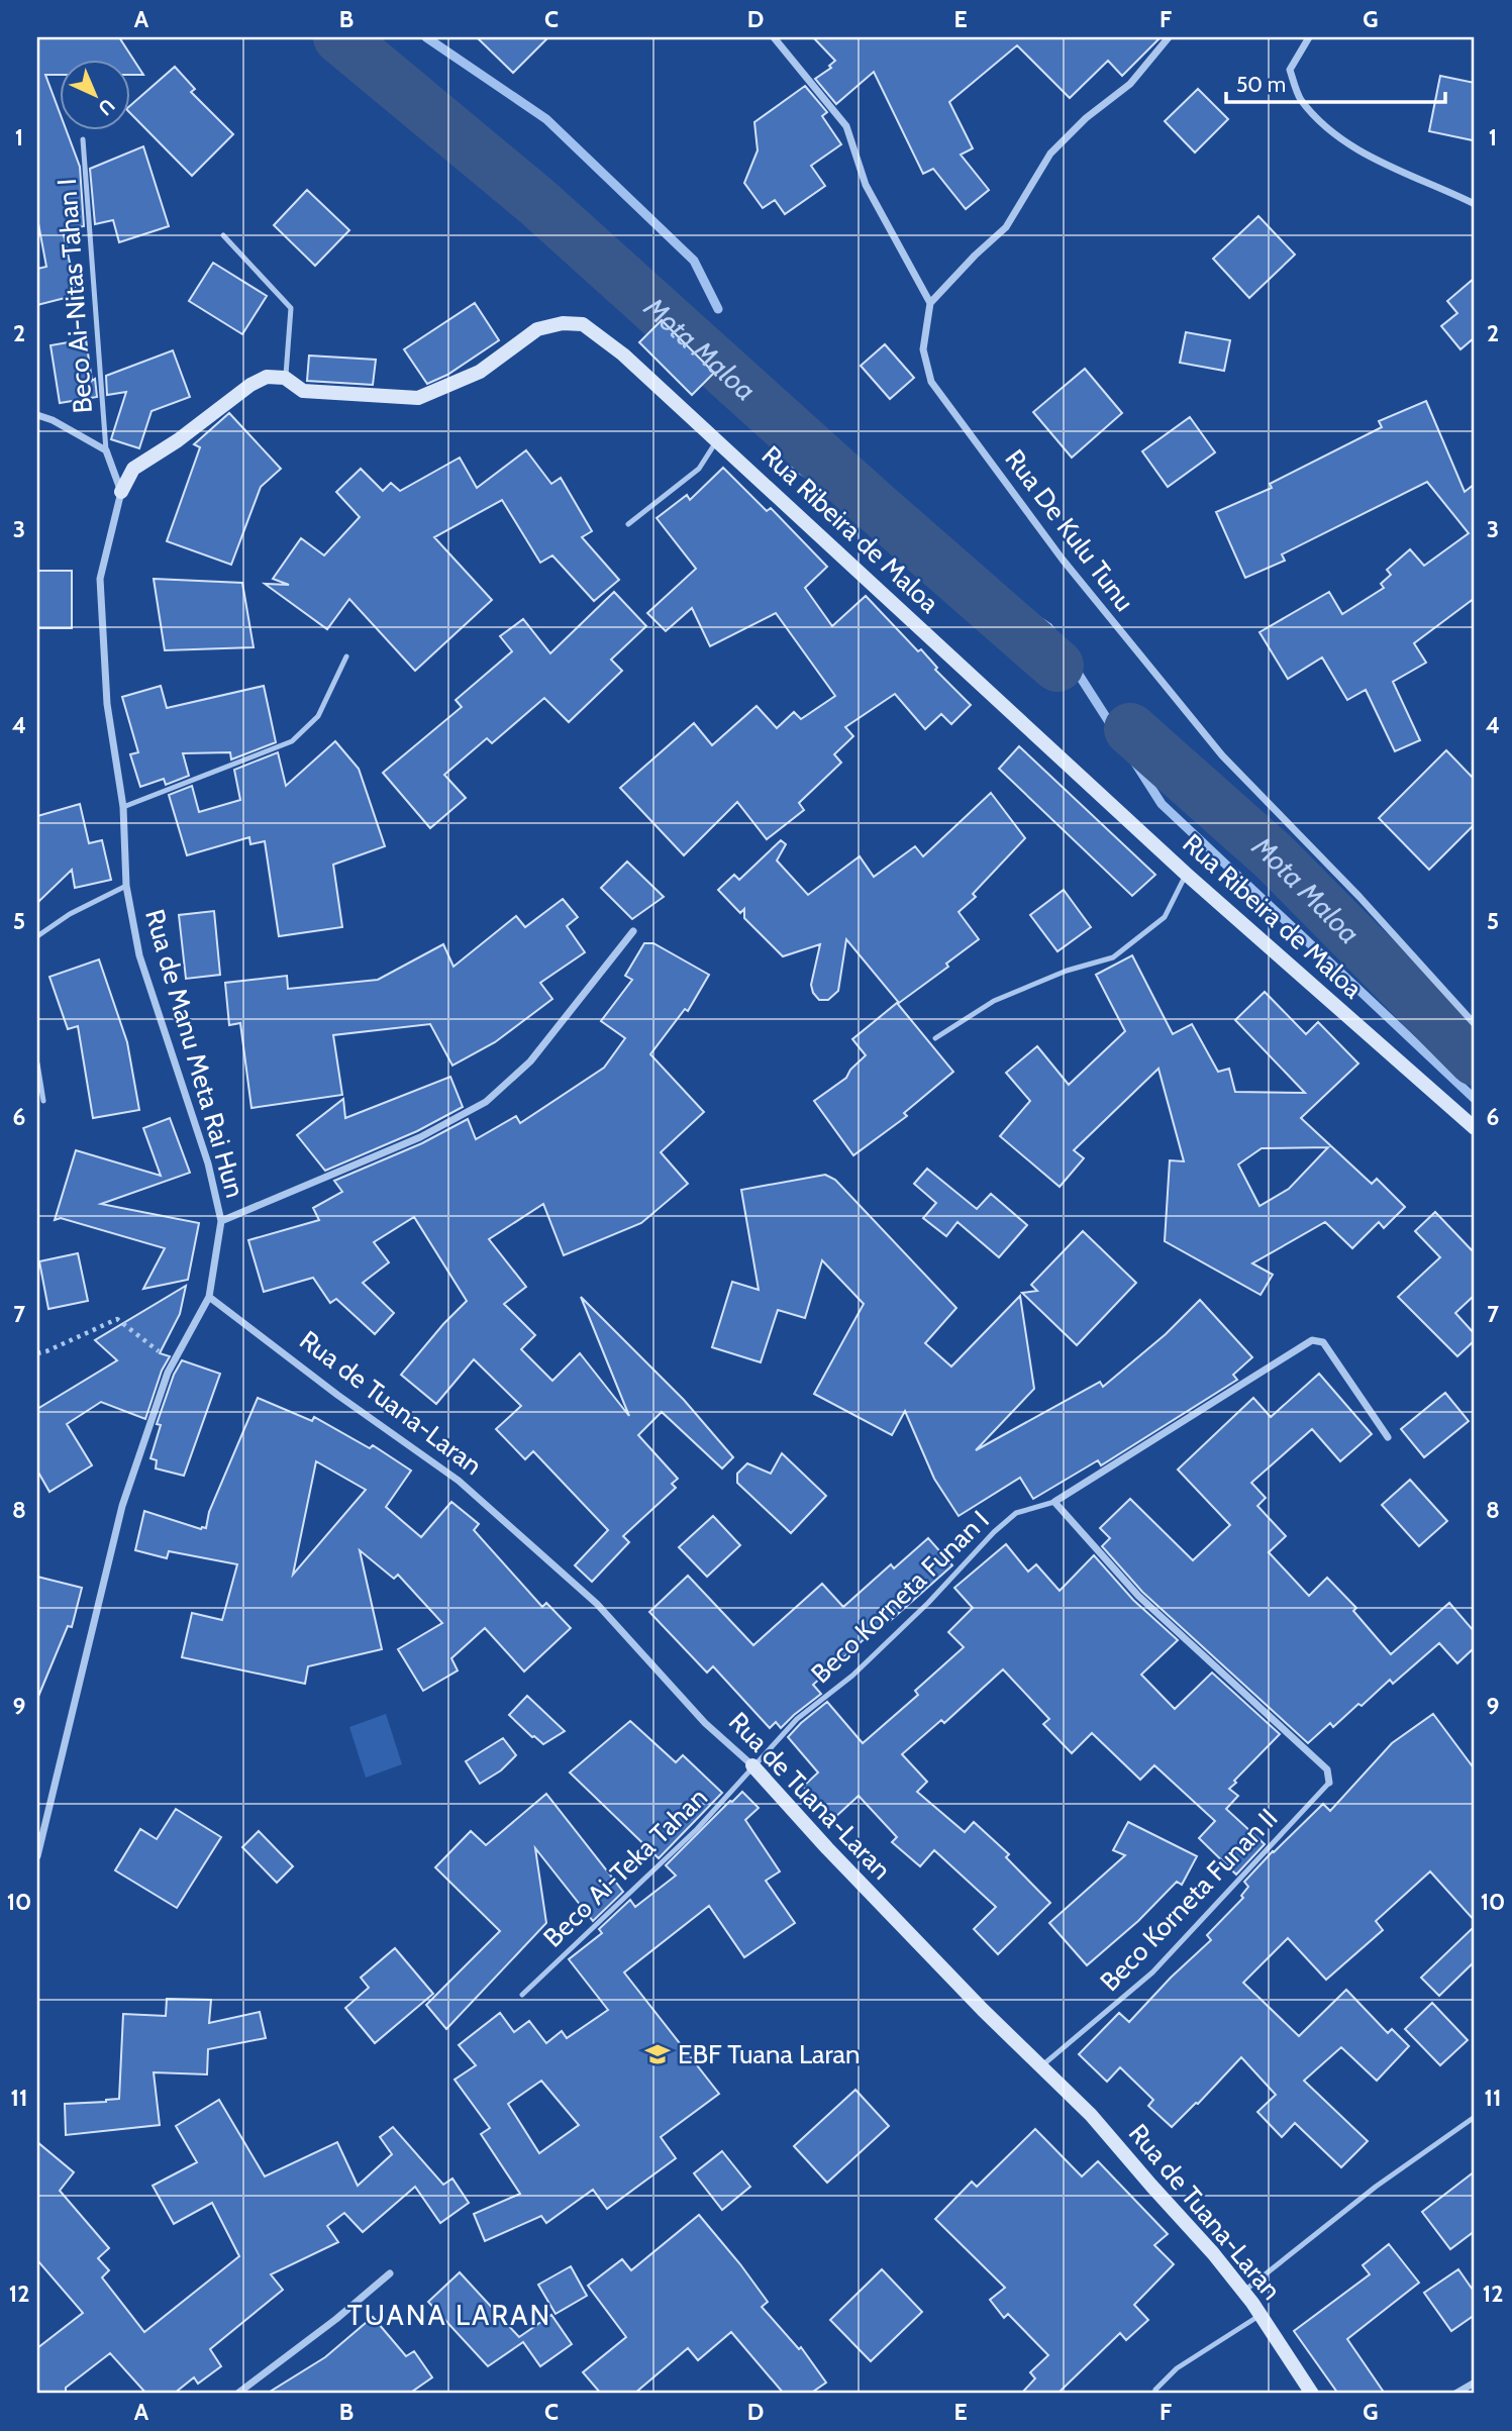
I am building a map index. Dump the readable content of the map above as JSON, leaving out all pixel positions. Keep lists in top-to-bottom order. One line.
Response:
{"streets":{"street":["Rua Ribeira de Maloa","Rua De Kulu Tunu","Rua de Manu Meta Rai Hun","Rua de Tuana-Laran"],"lane":["Beco Ai-Nitas Tahan I","Beco Korneta Funan I","Beco Ai-Teka Tahan","Beco Korneta Funan II"]},"crossings":[["Rua de Manu Meta Rai Hun","Rua de Tuana-Laran"],["Rua de Tuana-Laran","Beco Korneta Funan I"],["Rua de Tuana-Laran","Beco Ai-Teka Tahan"],["Rua de Tuana-Laran","Beco Korneta Funan II"],["Beco Korneta Funan I","Beco Ai-Teka Tahan"]],"districts":["TUANA LARAN"],"water":["Mota Maloa"],"places":{"school or university":["EBF Tuana Laran"]},"scale_bar":"50 m","north":"bottom right","grid":{"columns":["A","B","C","D","E","F","G"],"rows":["1","2","3","4","5","6","7","8","9","10","11","12"]}}
